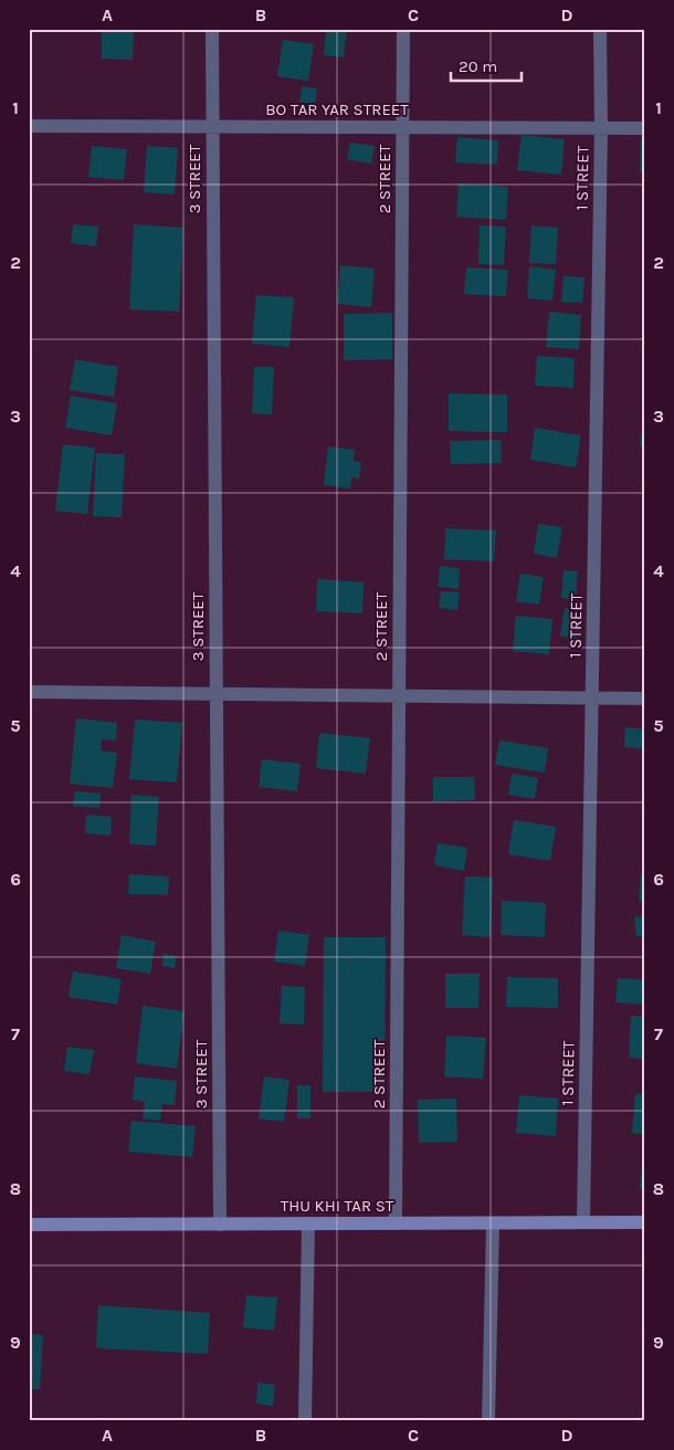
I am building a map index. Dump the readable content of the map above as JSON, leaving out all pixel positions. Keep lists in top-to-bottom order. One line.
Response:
{"streets":{"street":["BO TAR YAR STREET","1 STREET","3 STREET","2 STREET","THU KHI TAR ST"]},"crossings":[["BO TAR YAR STREET","1 STREET"],["BO TAR YAR STREET","3 STREET"],["BO TAR YAR STREET","2 STREET"],["1 STREET","THU KHI TAR ST"],["3 STREET","THU KHI TAR ST"],["2 STREET","THU KHI TAR ST"]],"scale_bar":"20 m","grid":{"columns":["A","B","C","D"],"rows":["1","2","3","4","5","6","7","8","9"]}}
